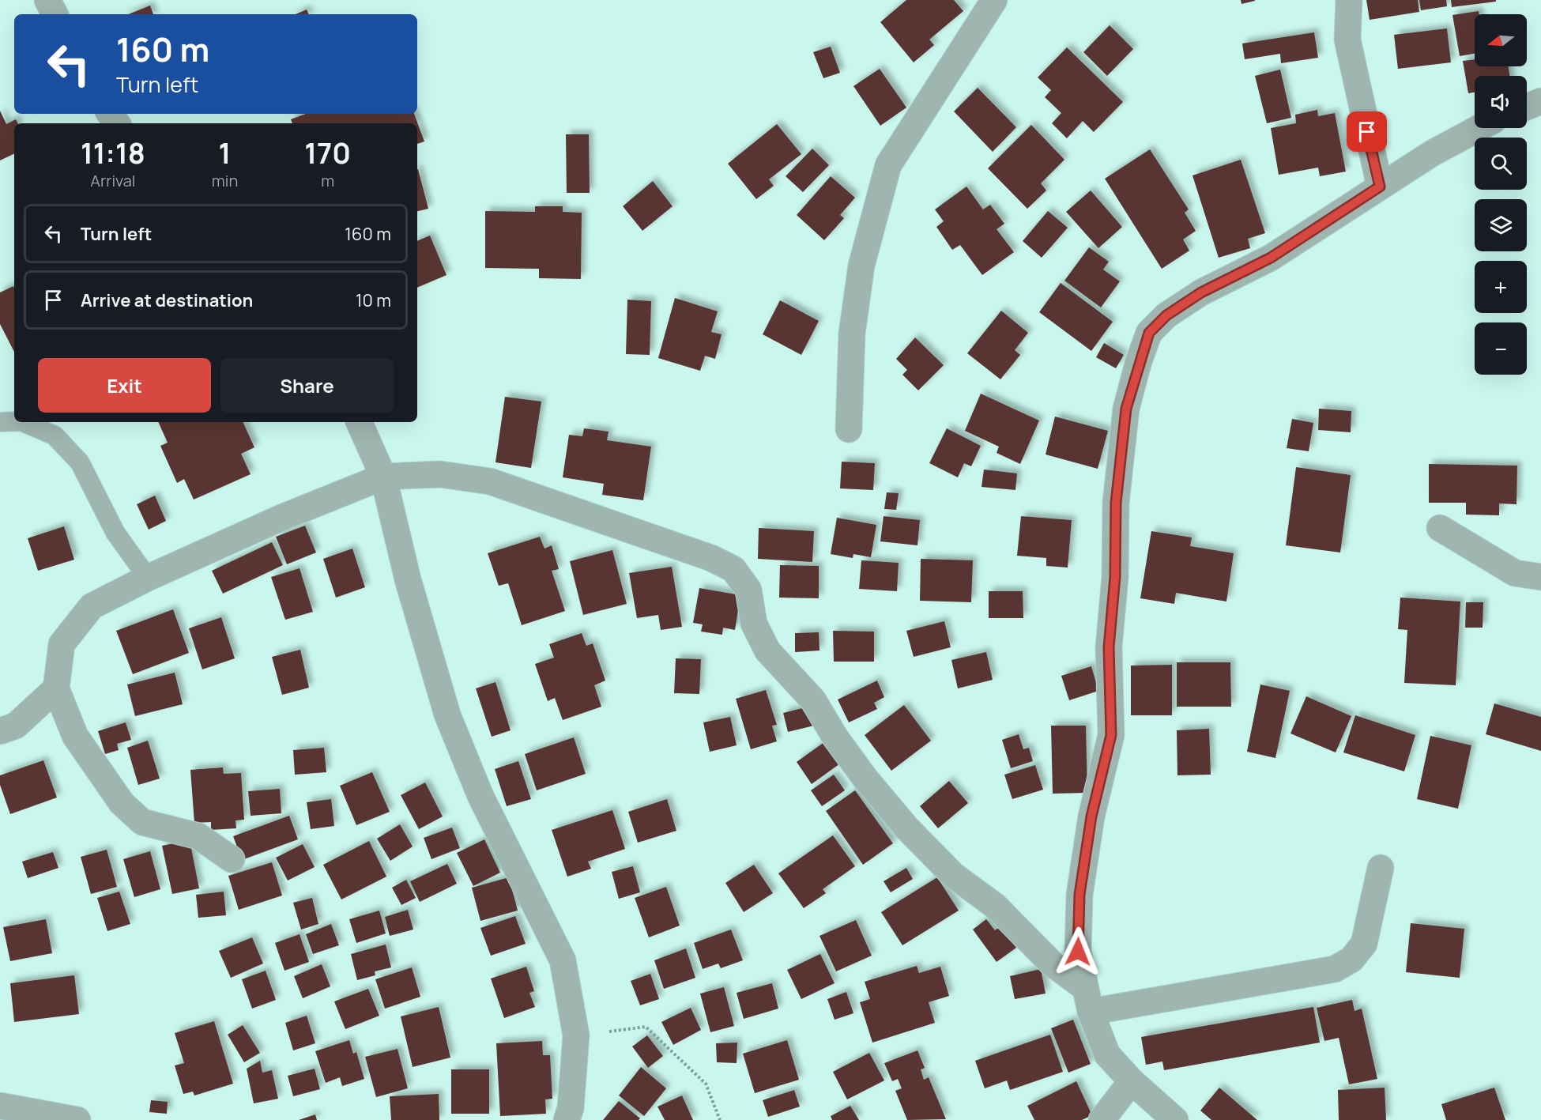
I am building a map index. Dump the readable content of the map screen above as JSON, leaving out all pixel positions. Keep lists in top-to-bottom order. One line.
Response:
{"north":"left","page":{"map_buttons":["+","−"],"turn":["160 m","Turn left"],"eta":["11:18","Arrival","1","min","170","m"],"list":[{"name":"Turn left","value":"160 m"},{"name":"Arrive at destination","value":"10 m"}],"buttons":["Exit","Share"]}}
